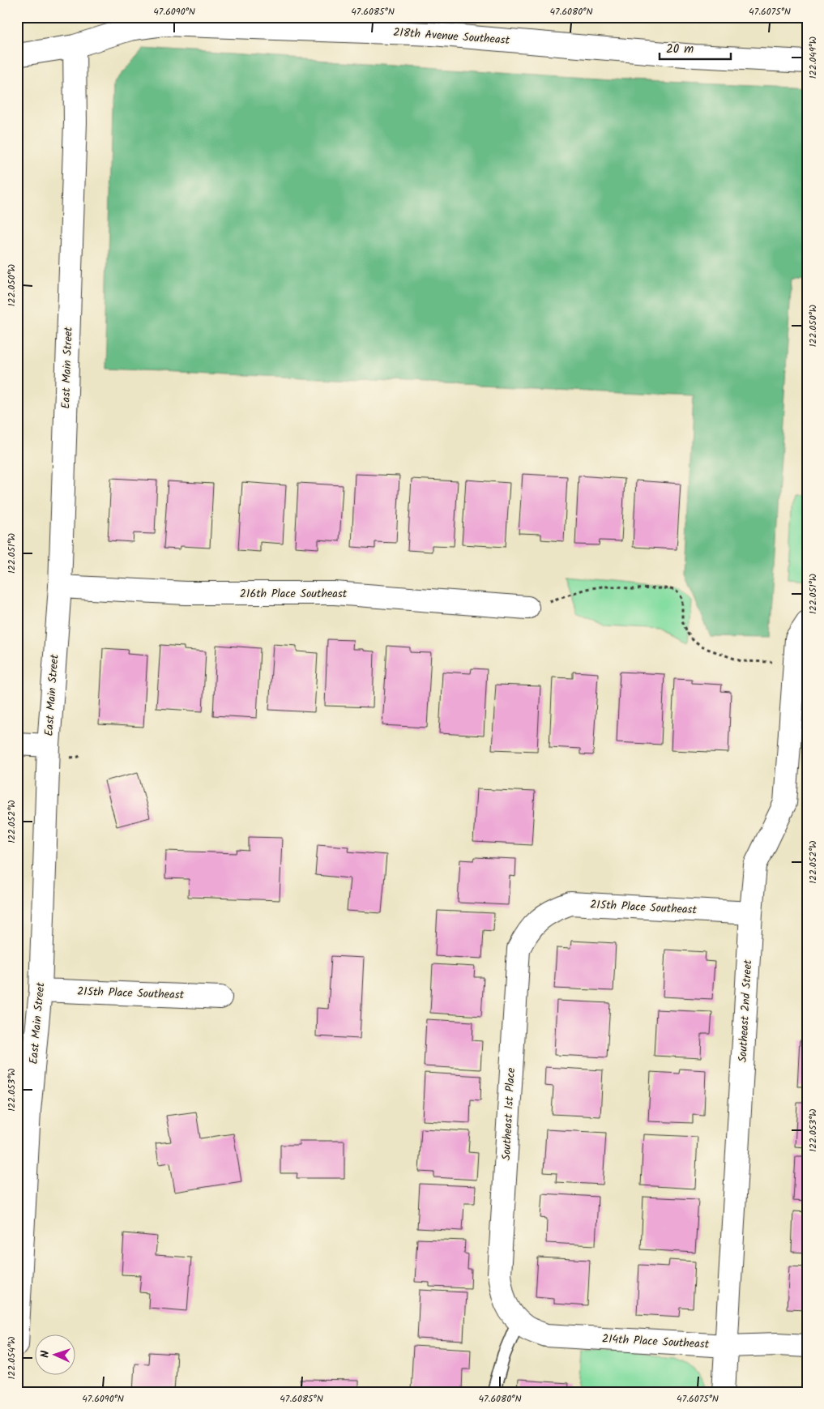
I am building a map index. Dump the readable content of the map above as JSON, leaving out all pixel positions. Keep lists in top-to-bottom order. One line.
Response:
{"streets":{"street":["218th Avenue Southeast","East Main Street","216th Place Southeast","215th Place Southeast","Southeast 2nd Street","Southeast 1st Place","214th Place Southeast"]},"crossings":[["218th Avenue Southeast","East Main Street"],["East Main Street","216th Place Southeast"],["East Main Street","215th Place Southeast"],["215th Place Southeast","Southeast 2nd Street"],["215th Place Southeast","Southeast 1st Place"],["Southeast 2nd Street","214th Place Southeast"],["Southeast 1st Place","214th Place Southeast"]],"scale_bar":"20 m","north":"left","coordinates":["47.6090°N","47.6085°N","47.6080°N","47.6075°N","122.049°W","122.050°W","122.051°W","122.052°W","122.053°W","122.054°W"]}
